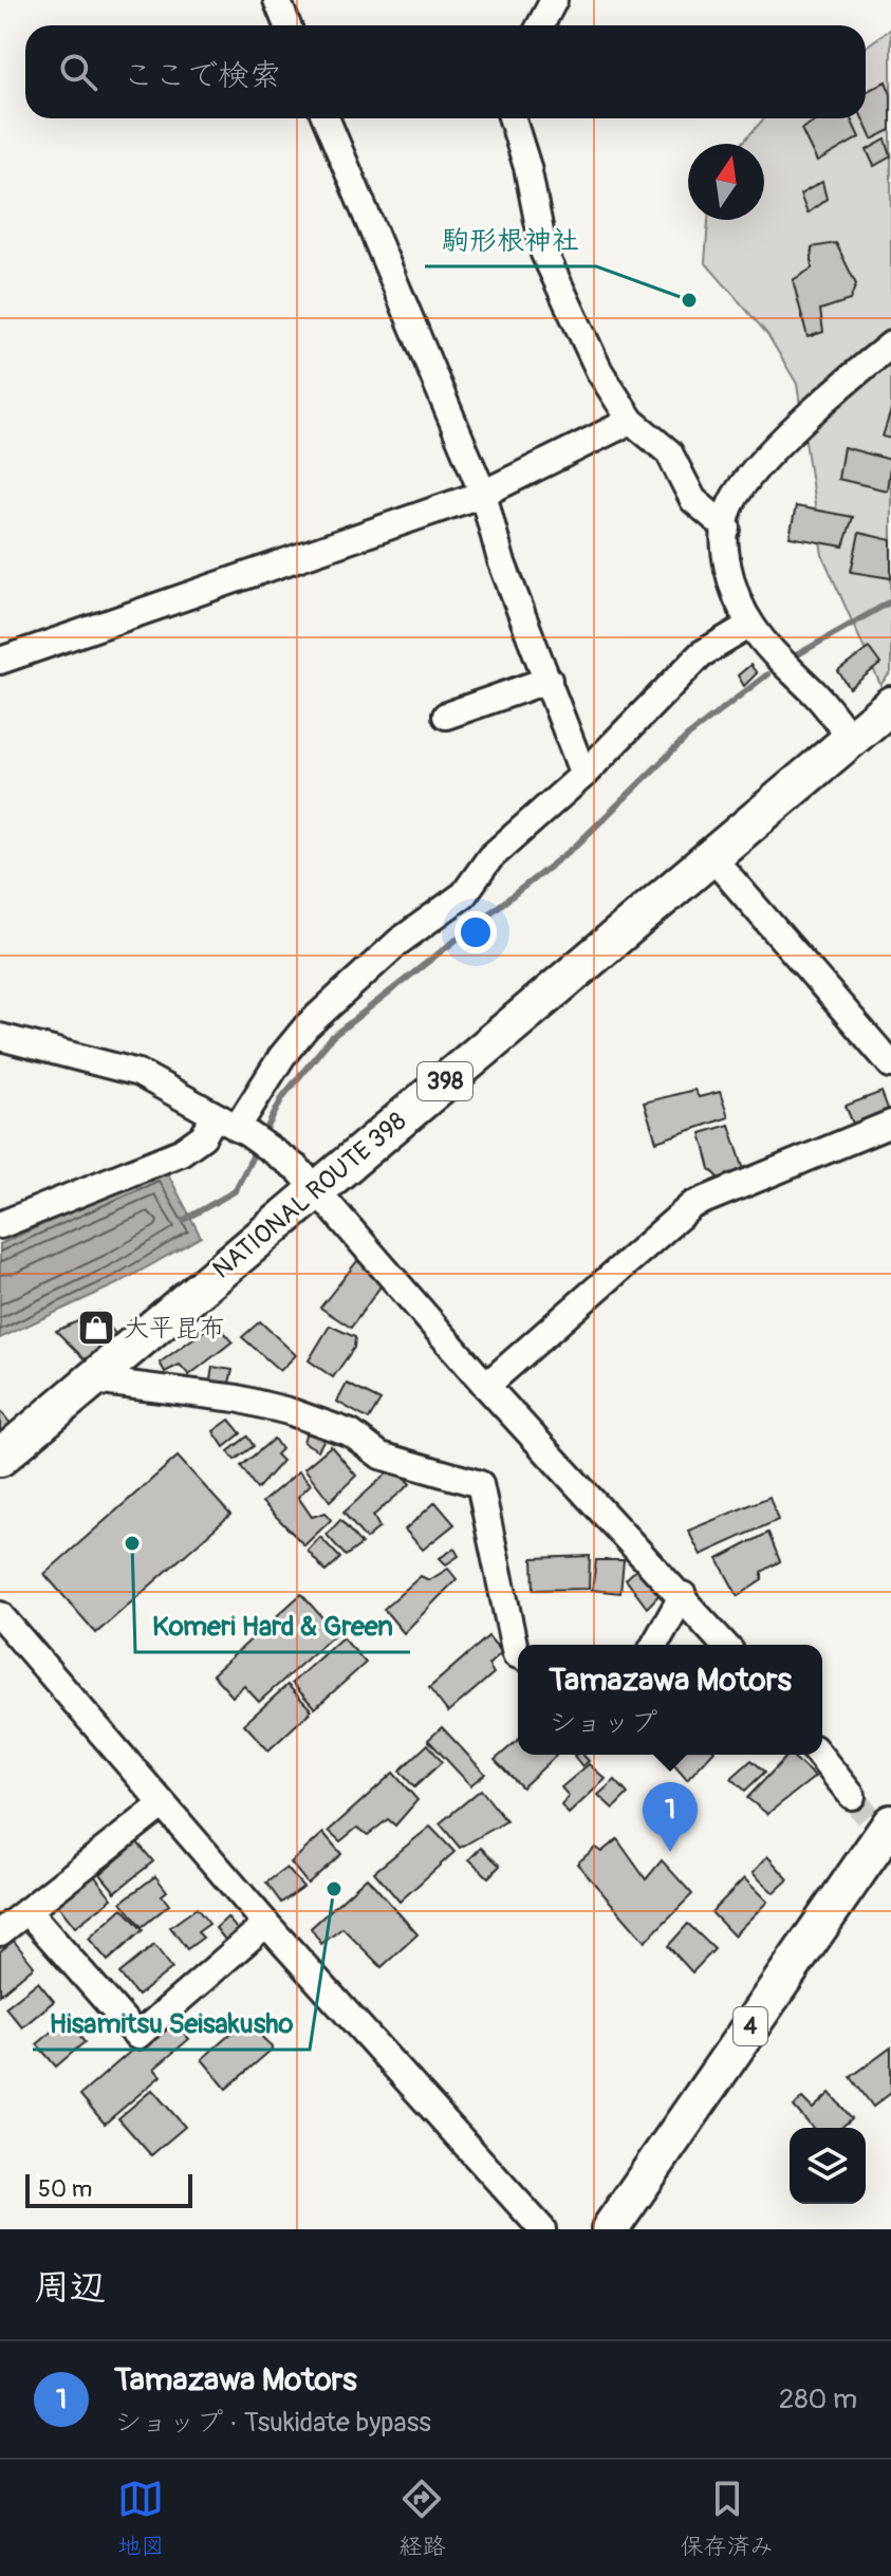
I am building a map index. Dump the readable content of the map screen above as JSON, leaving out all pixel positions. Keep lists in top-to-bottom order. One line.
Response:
{"streets":{"highway":["398","NATIONAL ROUTE 398","4"]},"places":{"other":["駒形根神社","Komeri Hard & Green","Hisamitsu Seisakusho"],"shop":["大平昆布"]},"scale_bar":"50 m","north":"top","page":{"search":"ここで検索","popup":["Tamazawa Motors","ショップ"],"pins":"1","scale":"50 m","heading":"周辺","list":[{"mark":"1","name":"Tamazawa Motors","note":"ショップ · Tsukidate bypass","value":"280 m"}],"nav":["地図","経路","保存済み"]}}
